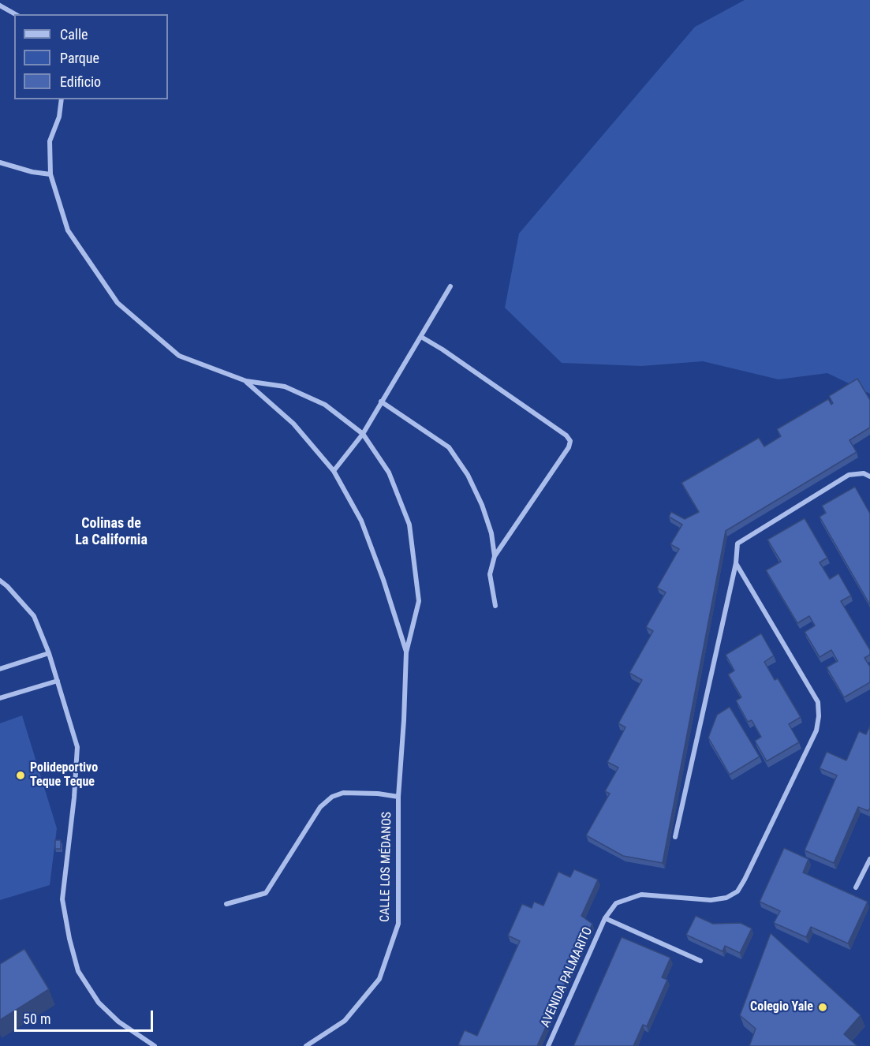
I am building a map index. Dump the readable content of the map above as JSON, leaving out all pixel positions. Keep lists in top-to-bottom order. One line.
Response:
{"streets":{"street":["CALLE LOS MÉDANOS","AVENIDA PALMARITO"]},"districts":["Colinas de La California"],"places":["Polideportivo Teque Teque","Colegio Yale"],"legend":["Calle","Parque","Edificio"],"scale_bar":"50 m"}
